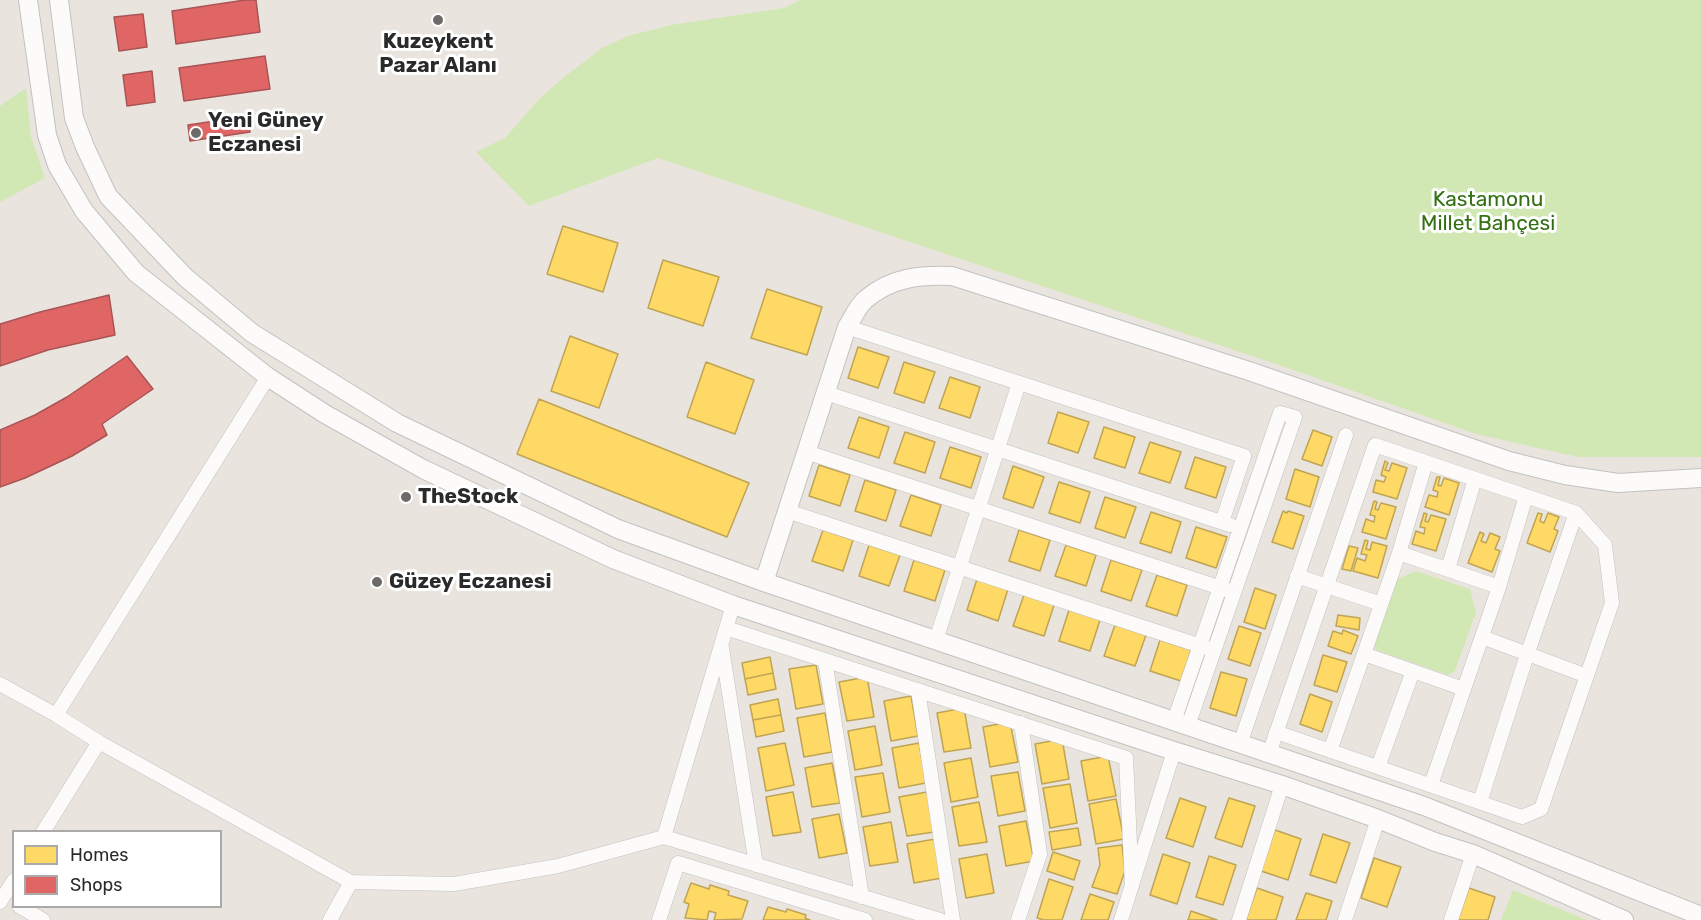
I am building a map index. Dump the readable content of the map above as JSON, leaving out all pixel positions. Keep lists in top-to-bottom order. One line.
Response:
{"parks":["Kastamonu Millet Bahçesi"],"places":["Kuzeykent Pazar Alanı","Yeni Güney Eczanesi","TheStock","Güzey Eczanesi"],"legend":["Homes","Shops"]}
